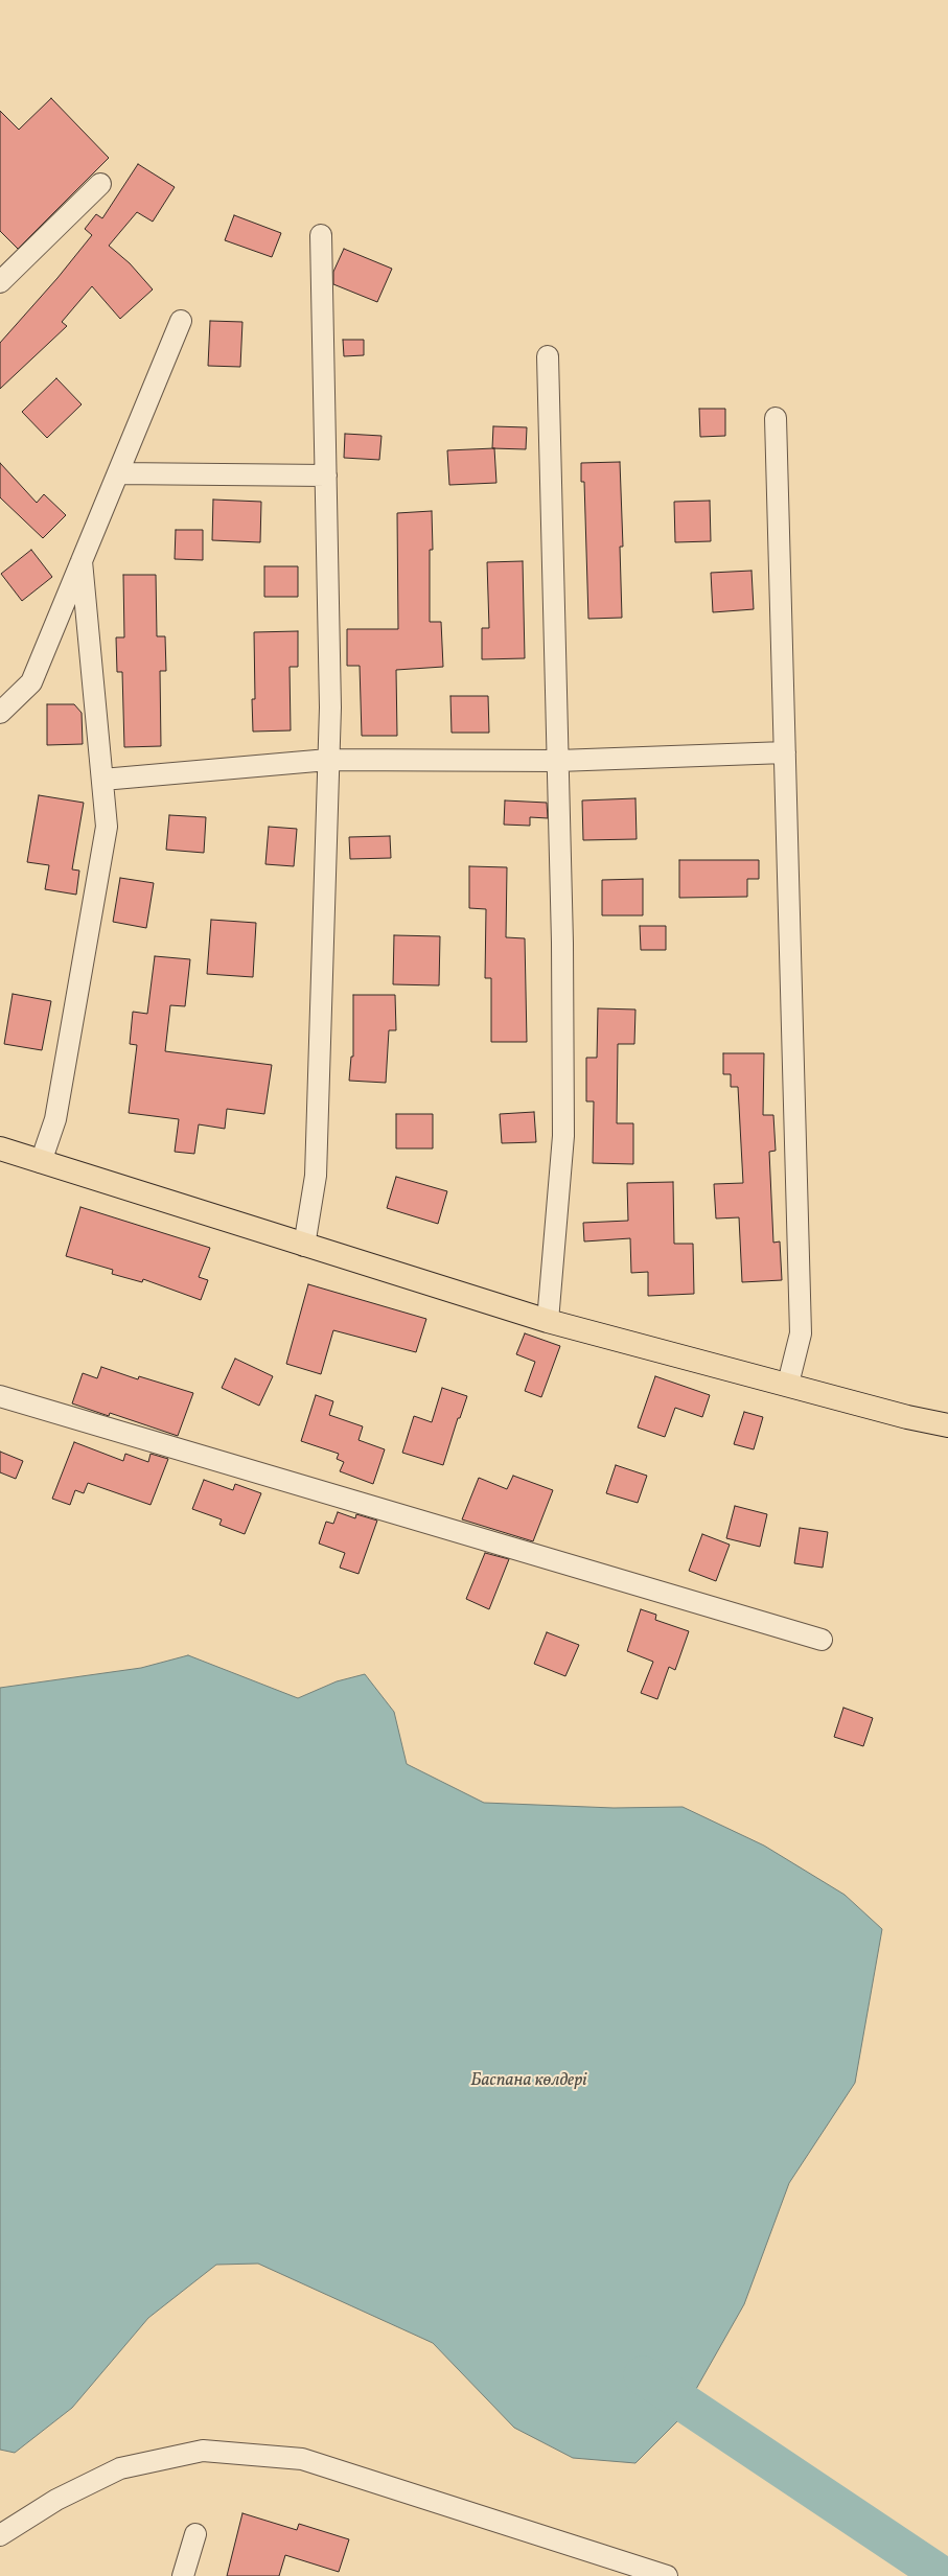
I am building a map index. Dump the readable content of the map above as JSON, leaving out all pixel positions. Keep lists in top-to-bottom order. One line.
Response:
{"water":["Баспана көлдері"]}
